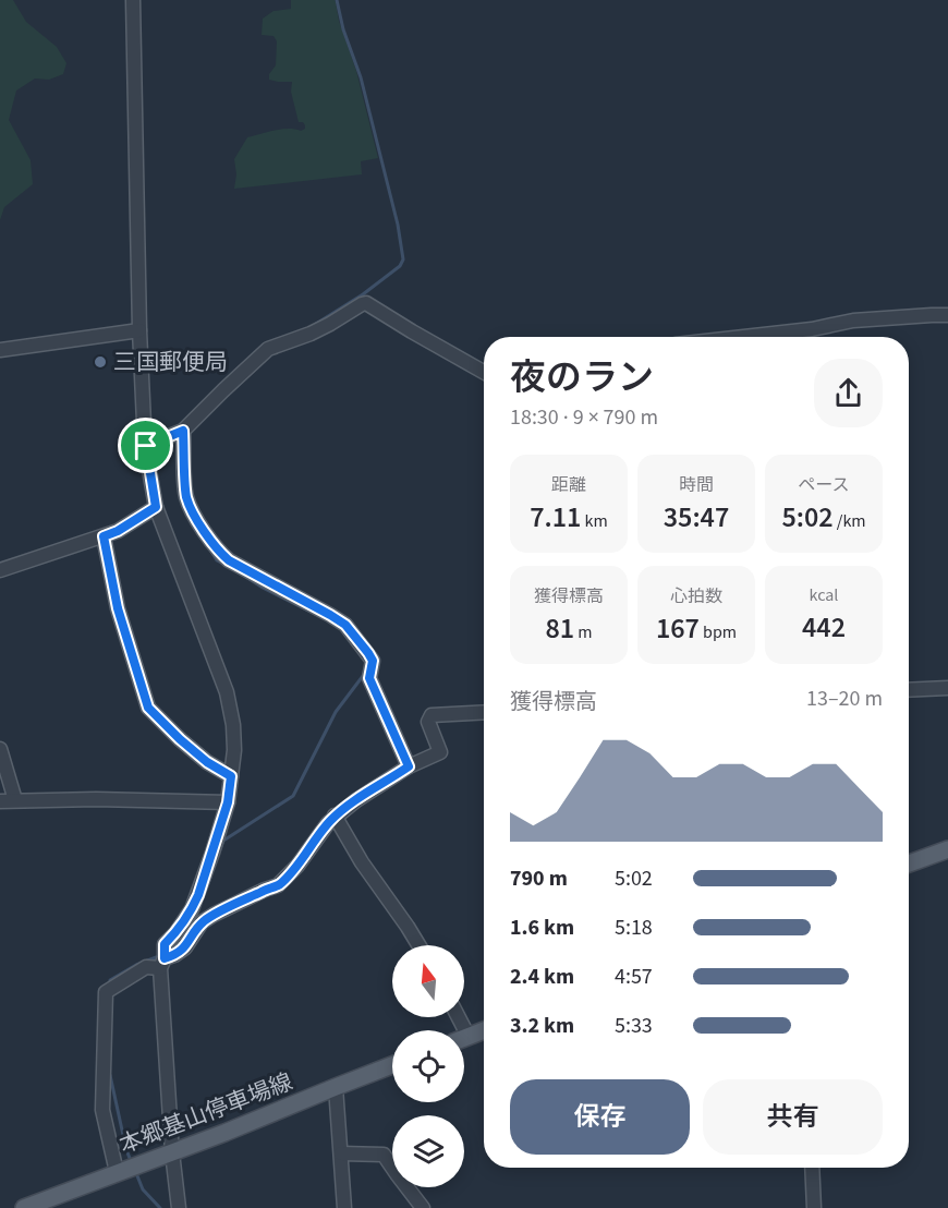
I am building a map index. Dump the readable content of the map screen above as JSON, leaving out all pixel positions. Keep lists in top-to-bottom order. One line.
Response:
{"streets":{"main road":["本郷基山停車場線"]},"places":["三国郵便局"],"north":"top","page":{"heading":["夜のラン","18:30 · 9 × 790 m"],"stats":[["距離","7.11 km"],["時間","35:47"],["ペース","5:02 /km"],["獲得標高","81 m"],["心拍数","167 bpm"],["kcal","442"]],"chart":["獲得標高","13–20 m"],"list":[{"name":"790 m","note":"5:02"},{"name":"1.6 km","note":"5:18"},{"name":"2.4 km","note":"4:57"},{"name":"3.2 km","note":"5:33"}],"buttons":["保存","共有"]}}
